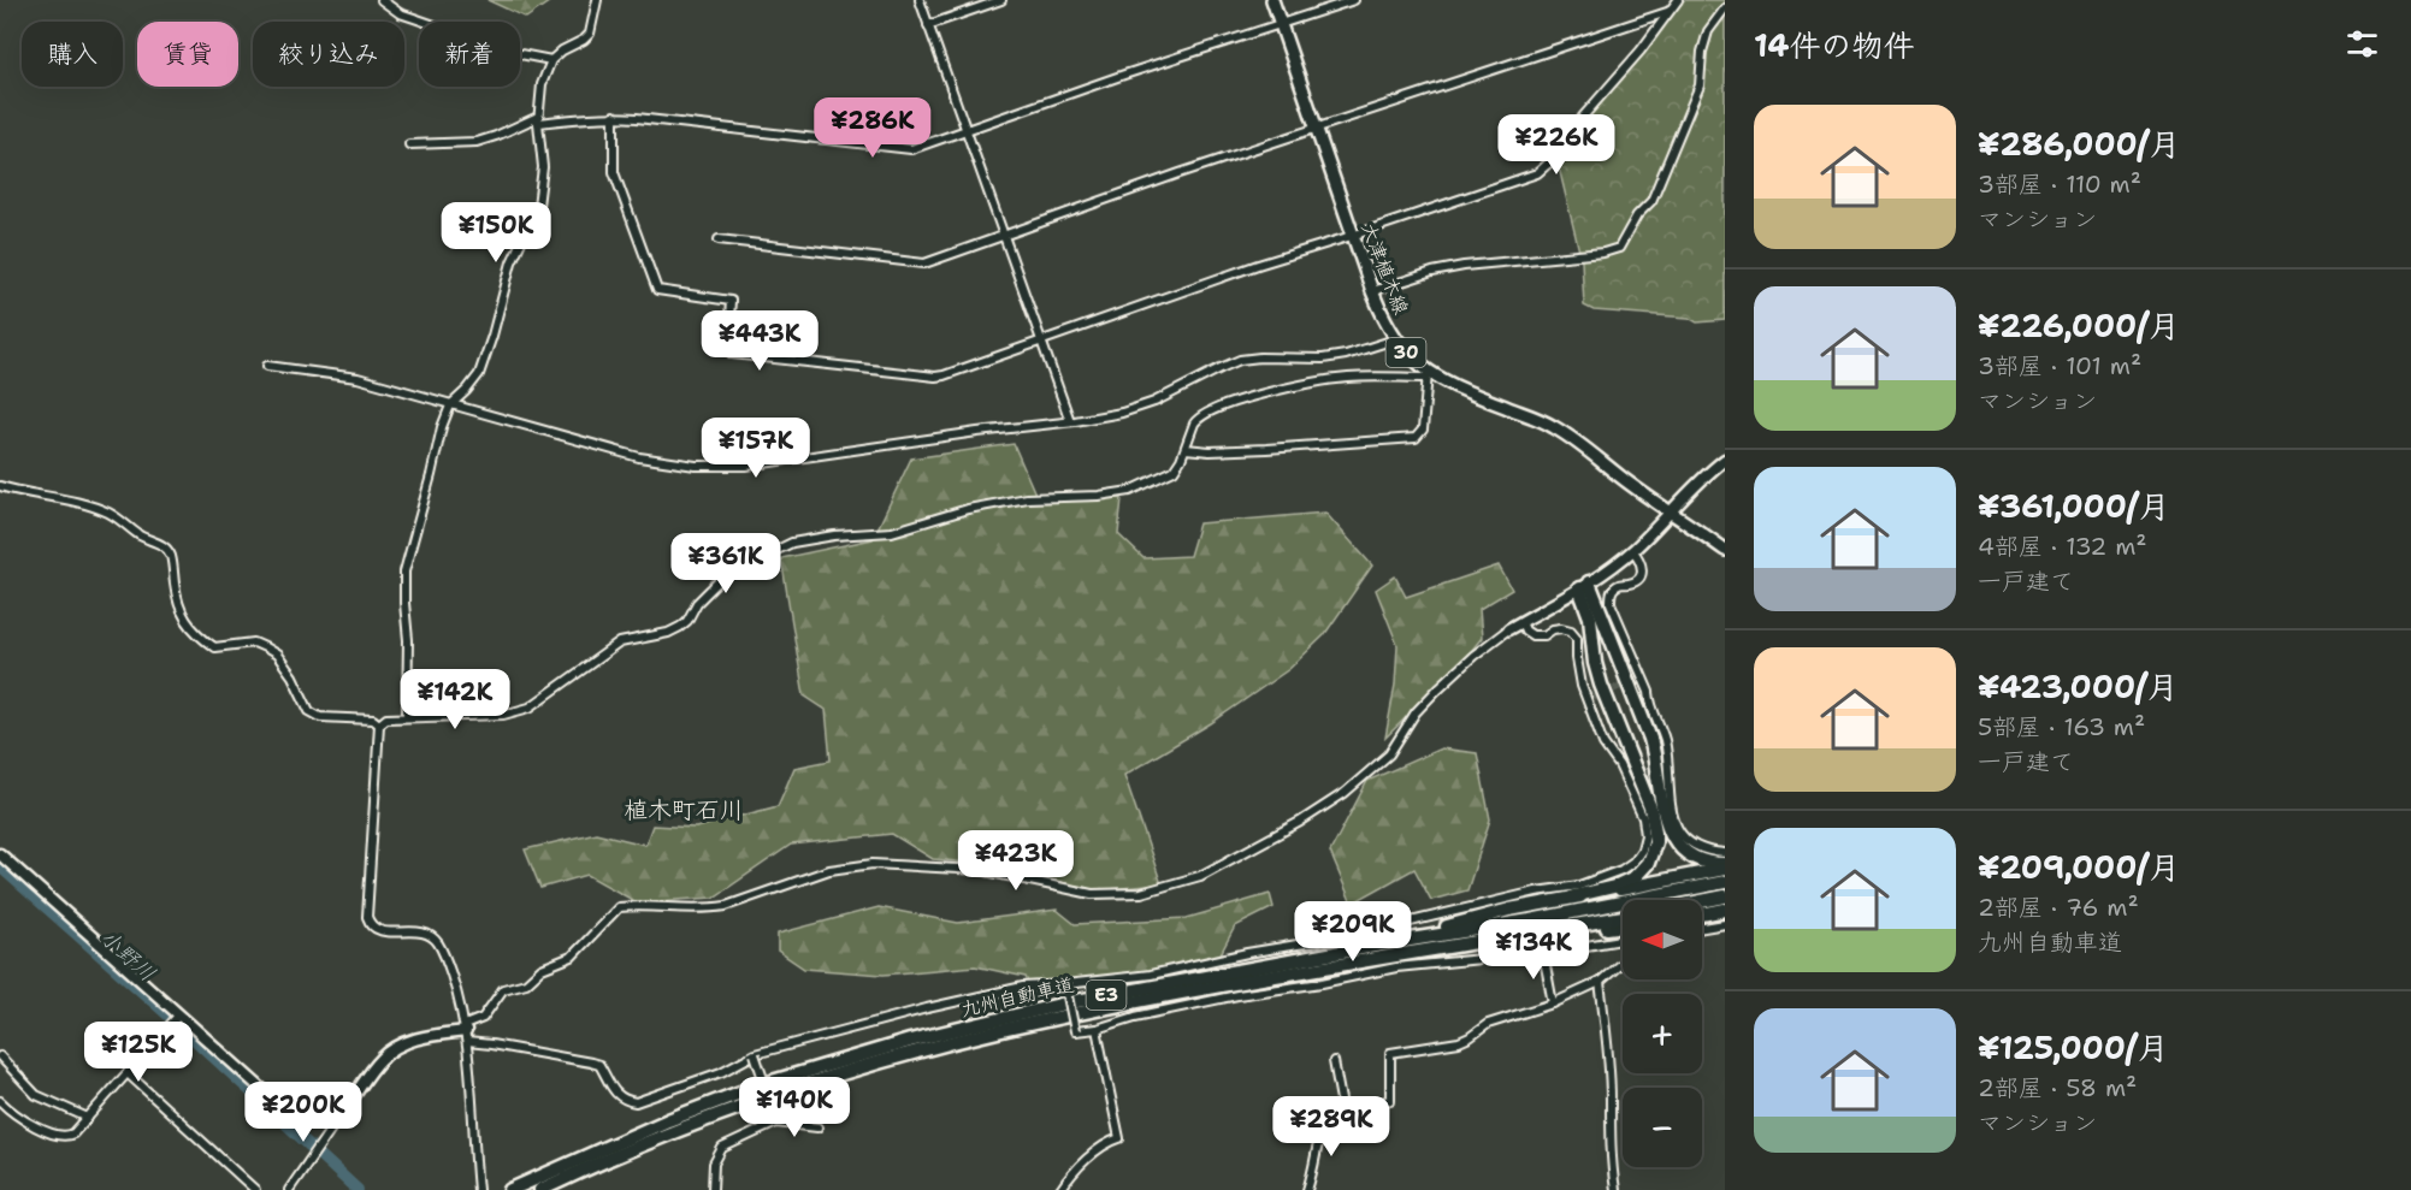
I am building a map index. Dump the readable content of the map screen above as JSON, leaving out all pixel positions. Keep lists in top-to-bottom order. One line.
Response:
{"streets":{"highway":["E3","九州自動車道"],"main road":["大津植木線","30"]},"districts":["植木町石川"],"water":["小野川"],"north":"left","page":{"heading":"14件の物件","chip":["購入","賃貸","絞り込み","新着"],"list":[{"name":"¥286,000/月","note":"3部屋 · 110 m² · マンション"},{"name":"¥226,000/月","note":"3部屋 · 101 m² · マンション"},{"name":"¥361,000/月","note":"4部屋 · 132 m² · 一戸建て"},{"name":"¥423,000/月","note":"5部屋 · 163 m² · 一戸建て"},{"name":"¥209,000/月","note":"2部屋 · 76 m² · 九州自動車道"},{"name":"¥125,000/月","note":"2部屋 · 58 m² · マンション"}],"price":["¥286K","¥226K","¥150K","¥443K","¥157K","¥361K","¥142K","¥423K","¥209K","¥134K","¥125K","¥140K","¥200K","¥289K"],"map_buttons":["+","−"]}}
